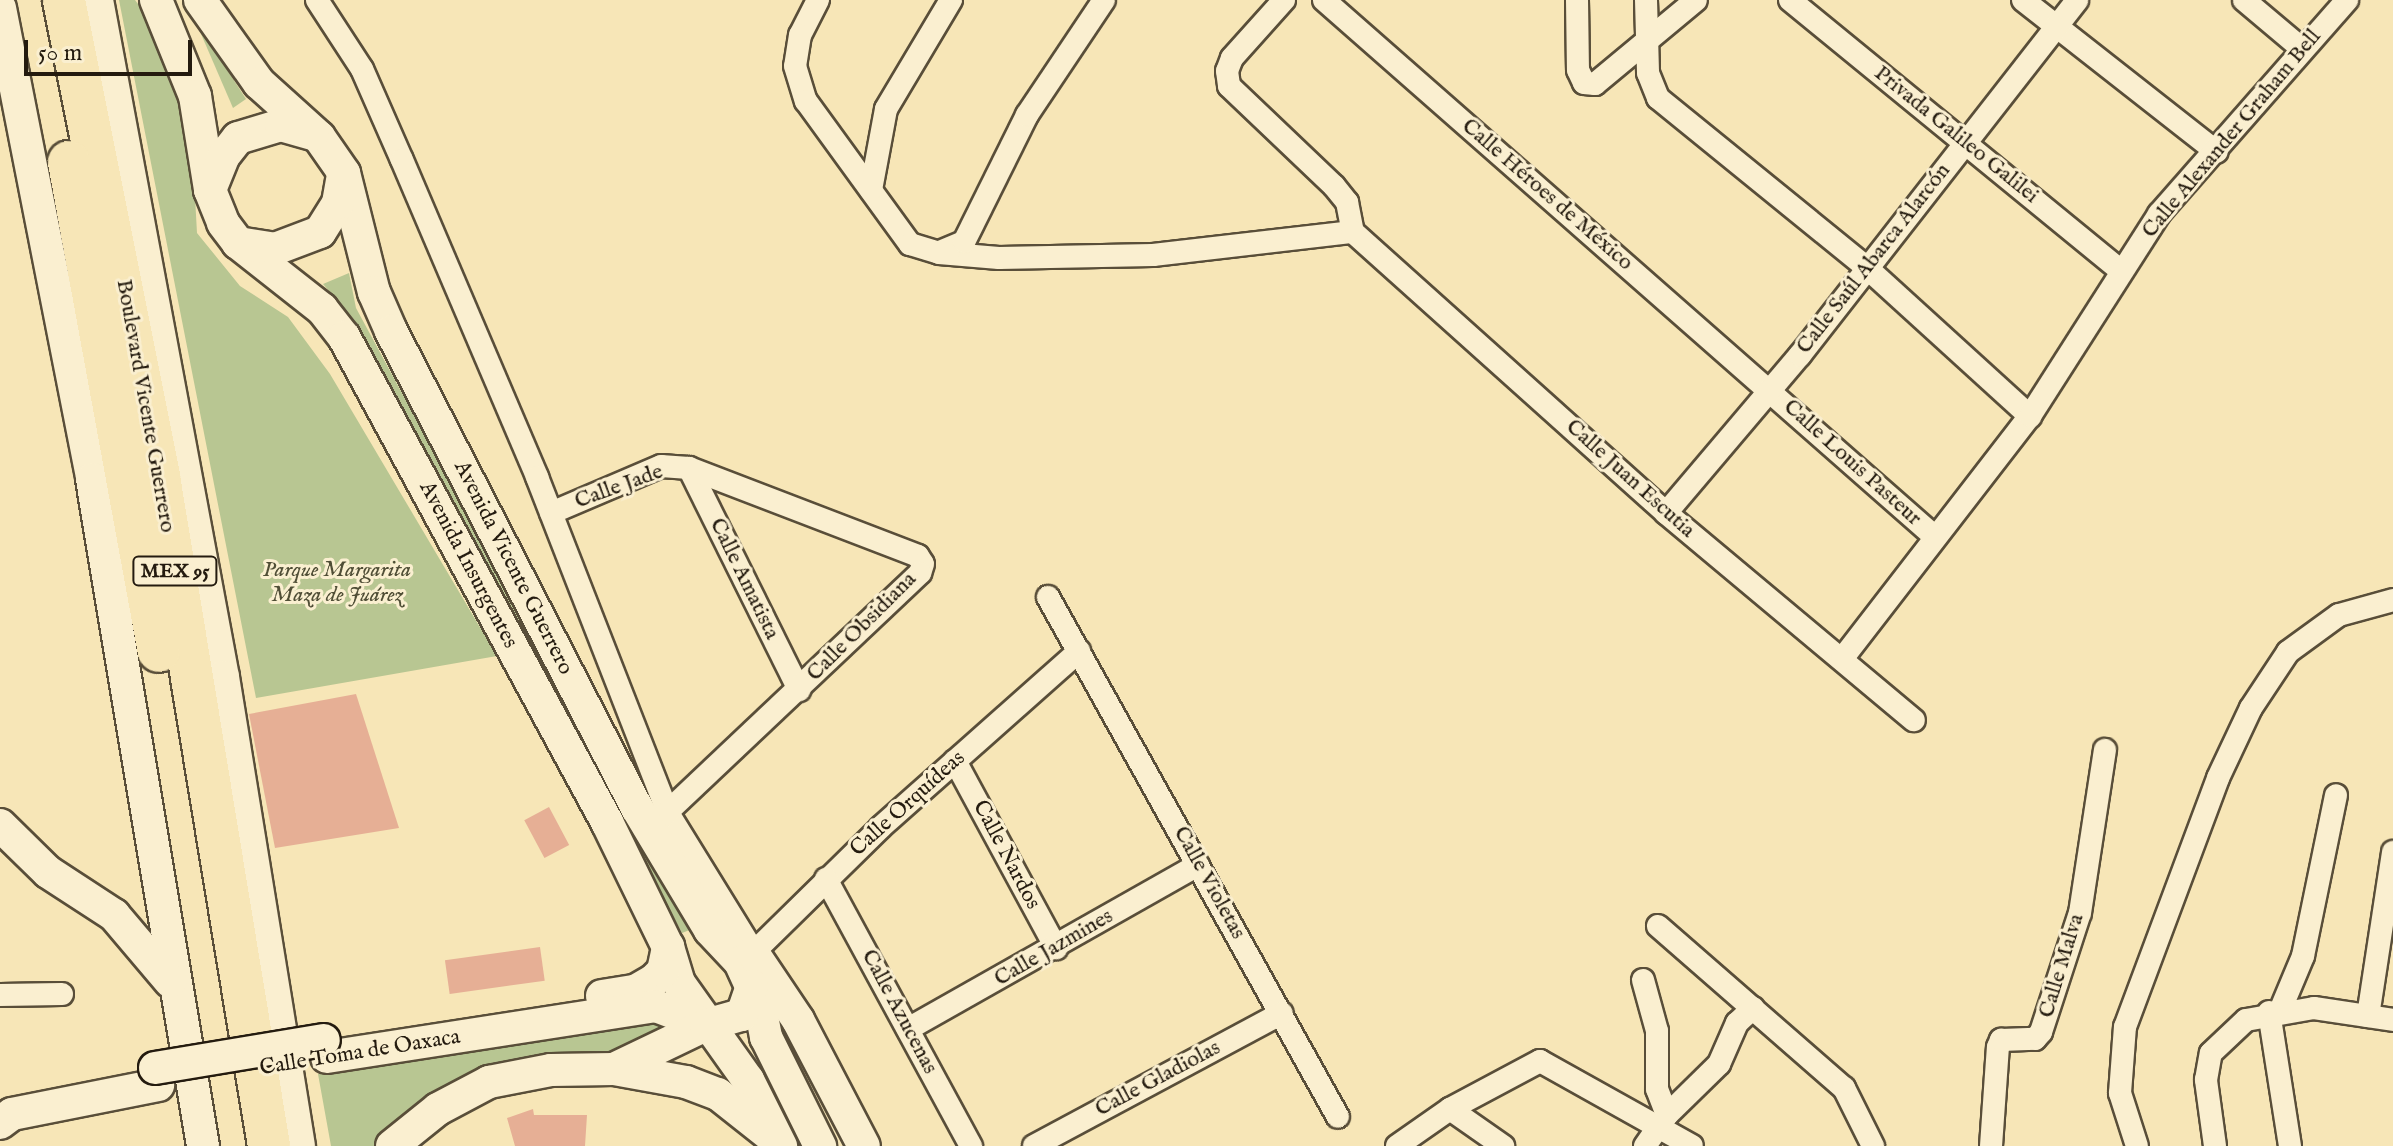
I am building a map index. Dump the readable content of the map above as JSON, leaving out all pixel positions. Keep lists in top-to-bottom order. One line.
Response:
{"streets":{"highway":["Boulevard Vicente Guerrero","MEX 95"],"main road":["Avenida Insurgentes","Avenida Vicente Guerrero","Calle Toma de Oaxaca"],"street":["Calle Alexander Graham Bell","Privada Galileo Galilei","Calle Héroes de México","Calle Saúl Abarca Alarcón","Calle Louis Pasteur","Calle Juan Escutia","Calle Jade","Calle Amatista","Calle Obsidiana","Calle Orquídeas","Calle Nardos","Calle Violetas","Calle Jazmines","Calle Malva","Calle Azucenas","Calle Gladiolas"]},"crossings":[["Calle Alexander Graham Bell","Privada Galileo Galilei"],["Calle Alexander Graham Bell","Calle Louis Pasteur"],["Calle Alexander Graham Bell","Calle Juan Escutia"],["Privada Galileo Galilei","Calle Saúl Abarca Alarcón"],["Calle Héroes de México","Calle Saúl Abarca Alarcón"],["Calle Héroes de México","Calle Louis Pasteur"],["Calle Saúl Abarca Alarcón","Calle Louis Pasteur"],["Calle Saúl Abarca Alarcón","Calle Juan Escutia"],["Calle Jade","Calle Amatista"],["Calle Jade","Calle Obsidiana"],["Avenida Insurgentes","Avenida Vicente Guerrero"],["Avenida Insurgentes","Calle Toma de Oaxaca"],["Avenida Vicente Guerrero","Calle Obsidiana"],["Avenida Vicente Guerrero","Calle Orquídeas"],["Calle Amatista","Calle Obsidiana"],["Calle Orquídeas","Calle Nardos"],["Calle Orquídeas","Calle Violetas"],["Calle Orquídeas","Calle Azucenas"],["Calle Nardos","Calle Jazmines"],["Calle Violetas","Calle Jazmines"],["Calle Violetas","Calle Gladiolas"],["Calle Jazmines","Calle Azucenas"]],"parks":["Parque Margarita Maza de Juárez"],"scale_bar":"50 m"}
